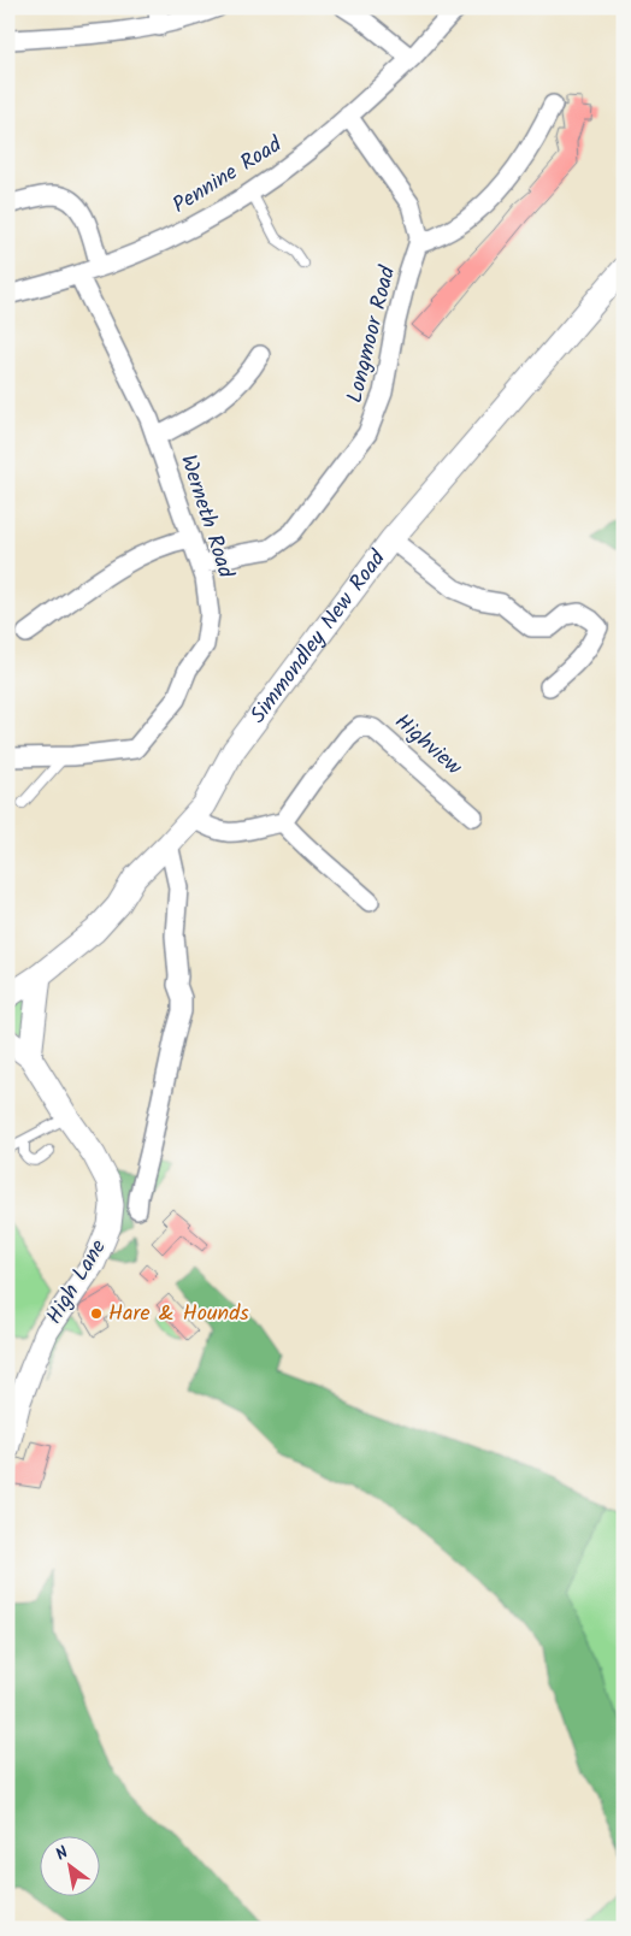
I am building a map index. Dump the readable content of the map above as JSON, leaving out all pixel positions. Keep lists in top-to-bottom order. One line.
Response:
{"streets":{"street":["Pennine Road","Longmoor Road","Werneth Road","Simmondley New Road","Highview","High Lane"]},"crossings":[["Pennine Road","Longmoor Road"],["Pennine Road","Werneth Road"],["Longmoor Road","Werneth Road"]],"places":["Hare & Hounds"],"north":"top left"}
